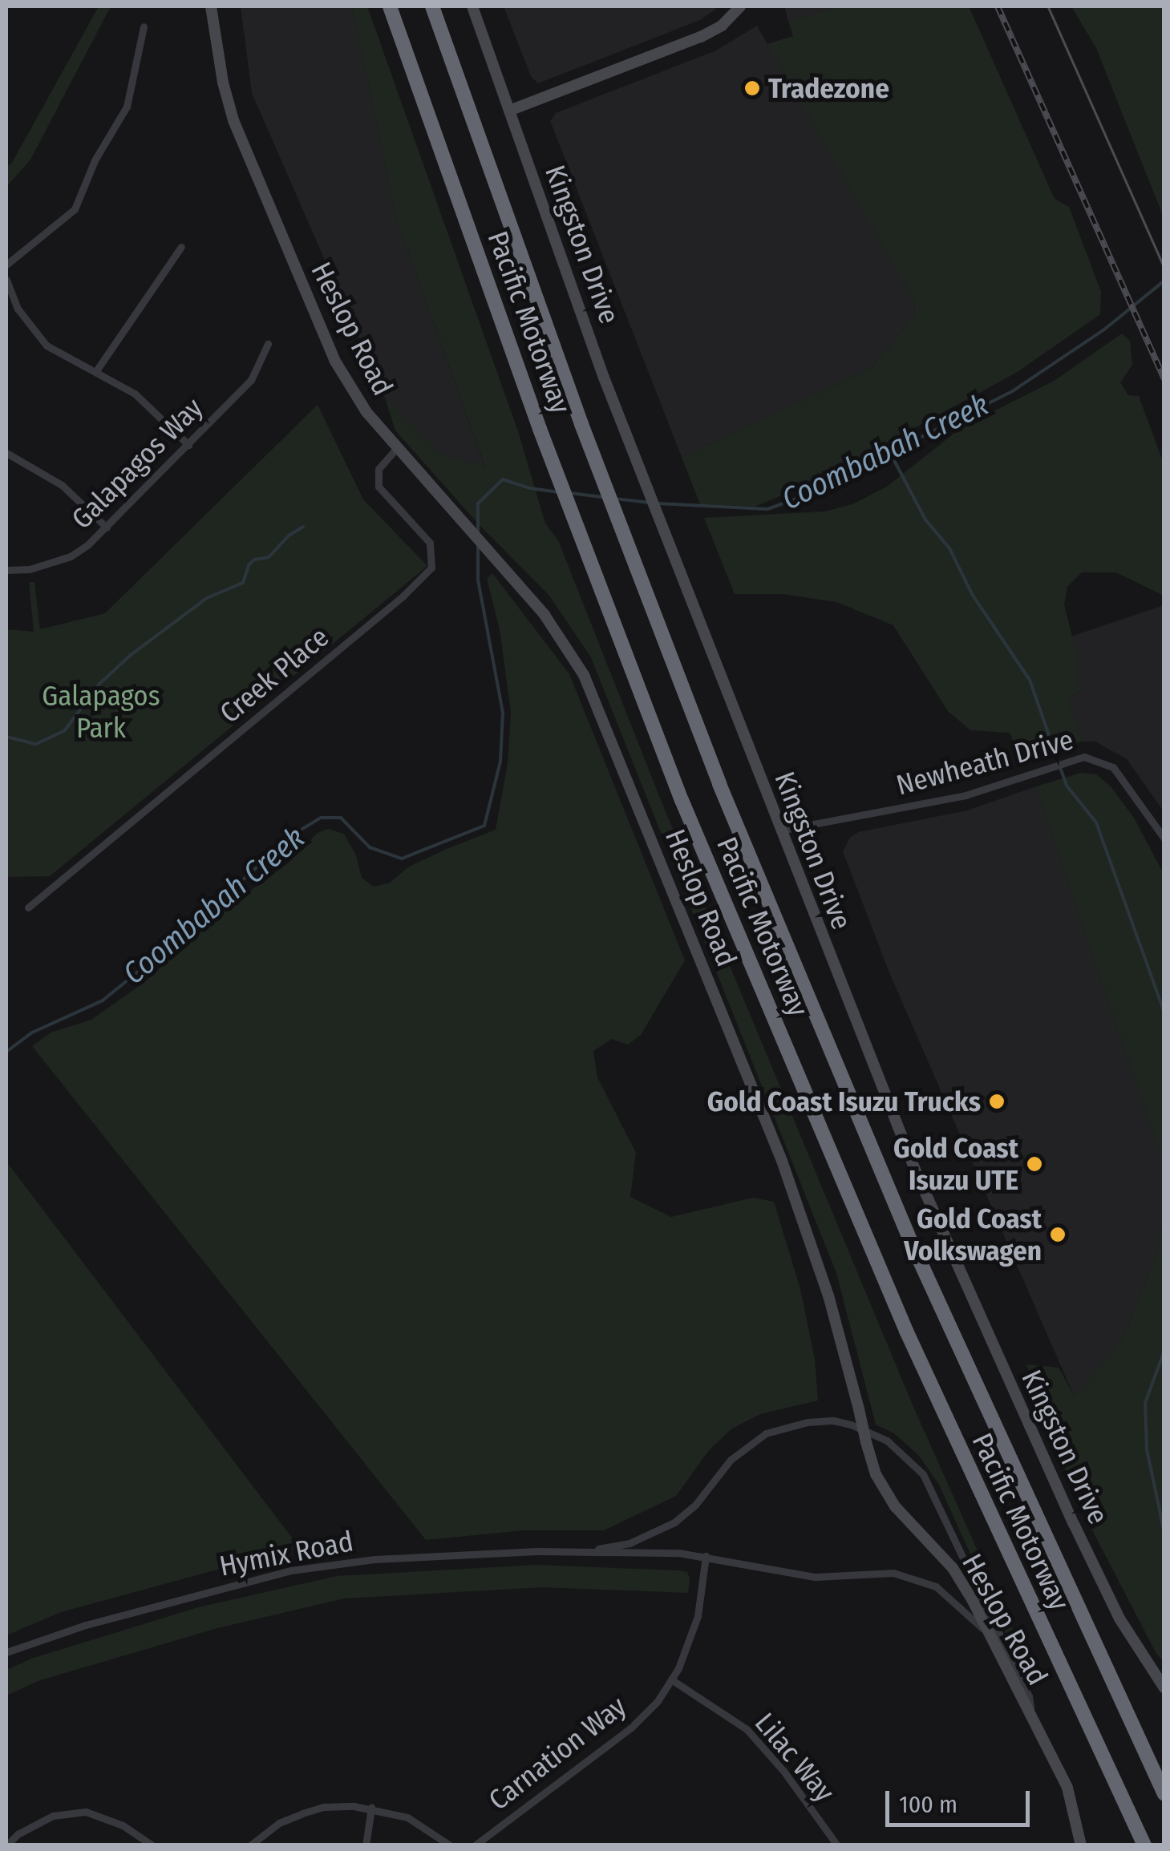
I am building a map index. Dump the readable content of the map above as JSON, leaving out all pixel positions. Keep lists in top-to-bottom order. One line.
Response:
{"streets":{"highway":["Pacific Motorway"],"street":["Kingston Drive","Heslop Road","Galapagos Way","Creek Place","Newheath Drive","Hymix Road","Carnation Way","Lilac Way"]},"crossings":[["Kingston Drive","Newheath Drive"],["Heslop Road","Creek Place"],["Heslop Road","Hymix Road"],["Hymix Road","Carnation Way"],["Carnation Way","Lilac Way"]],"water":["Coombabah Creek"],"parks":["Galapagos Park"],"places":["Tradezone","Gold Coast Isuzu Trucks","Gold Coast Isuzu UTE","Gold Coast Volkswagen"],"scale_bar":"100 m"}
